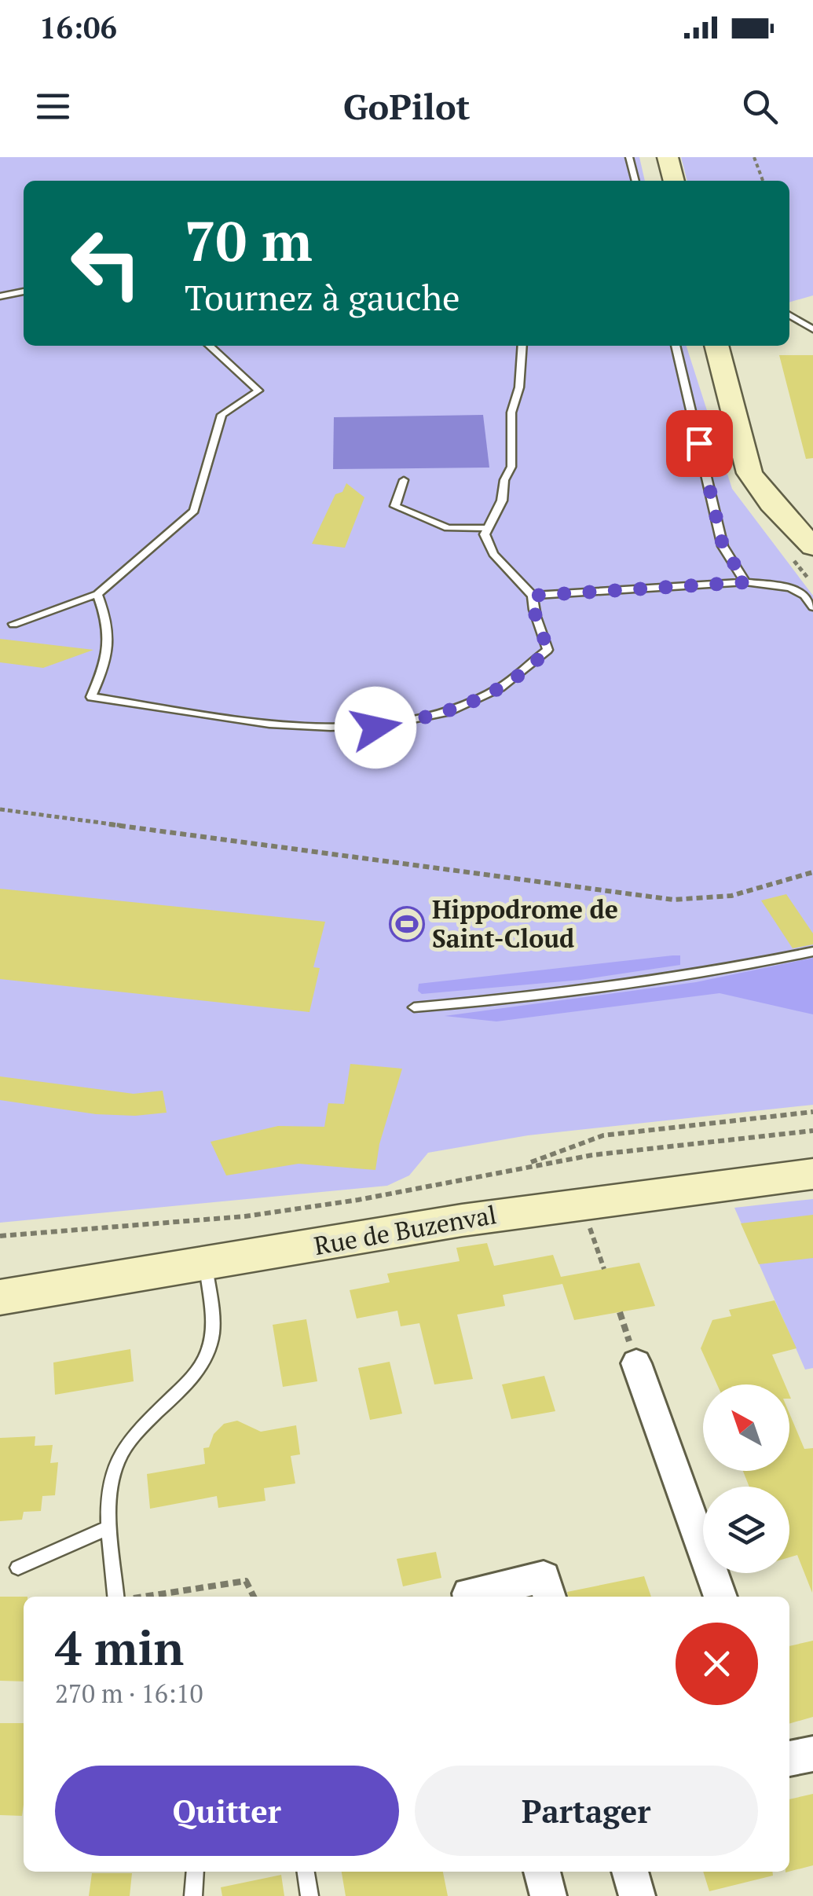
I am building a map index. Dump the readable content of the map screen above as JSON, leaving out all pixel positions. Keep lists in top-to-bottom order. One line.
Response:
{"streets":{"main road":["Rue de Buzenval"]},"places":{"sports":["Hippodrome de Saint-Cloud"]},"north":"top left","page":{"status":"16:06","header":"GoPilot","turn":["70 m","Tournez à gauche"],"heading":["4 min","270 m · 16:10"],"buttons":["Quitter","Partager"]}}
